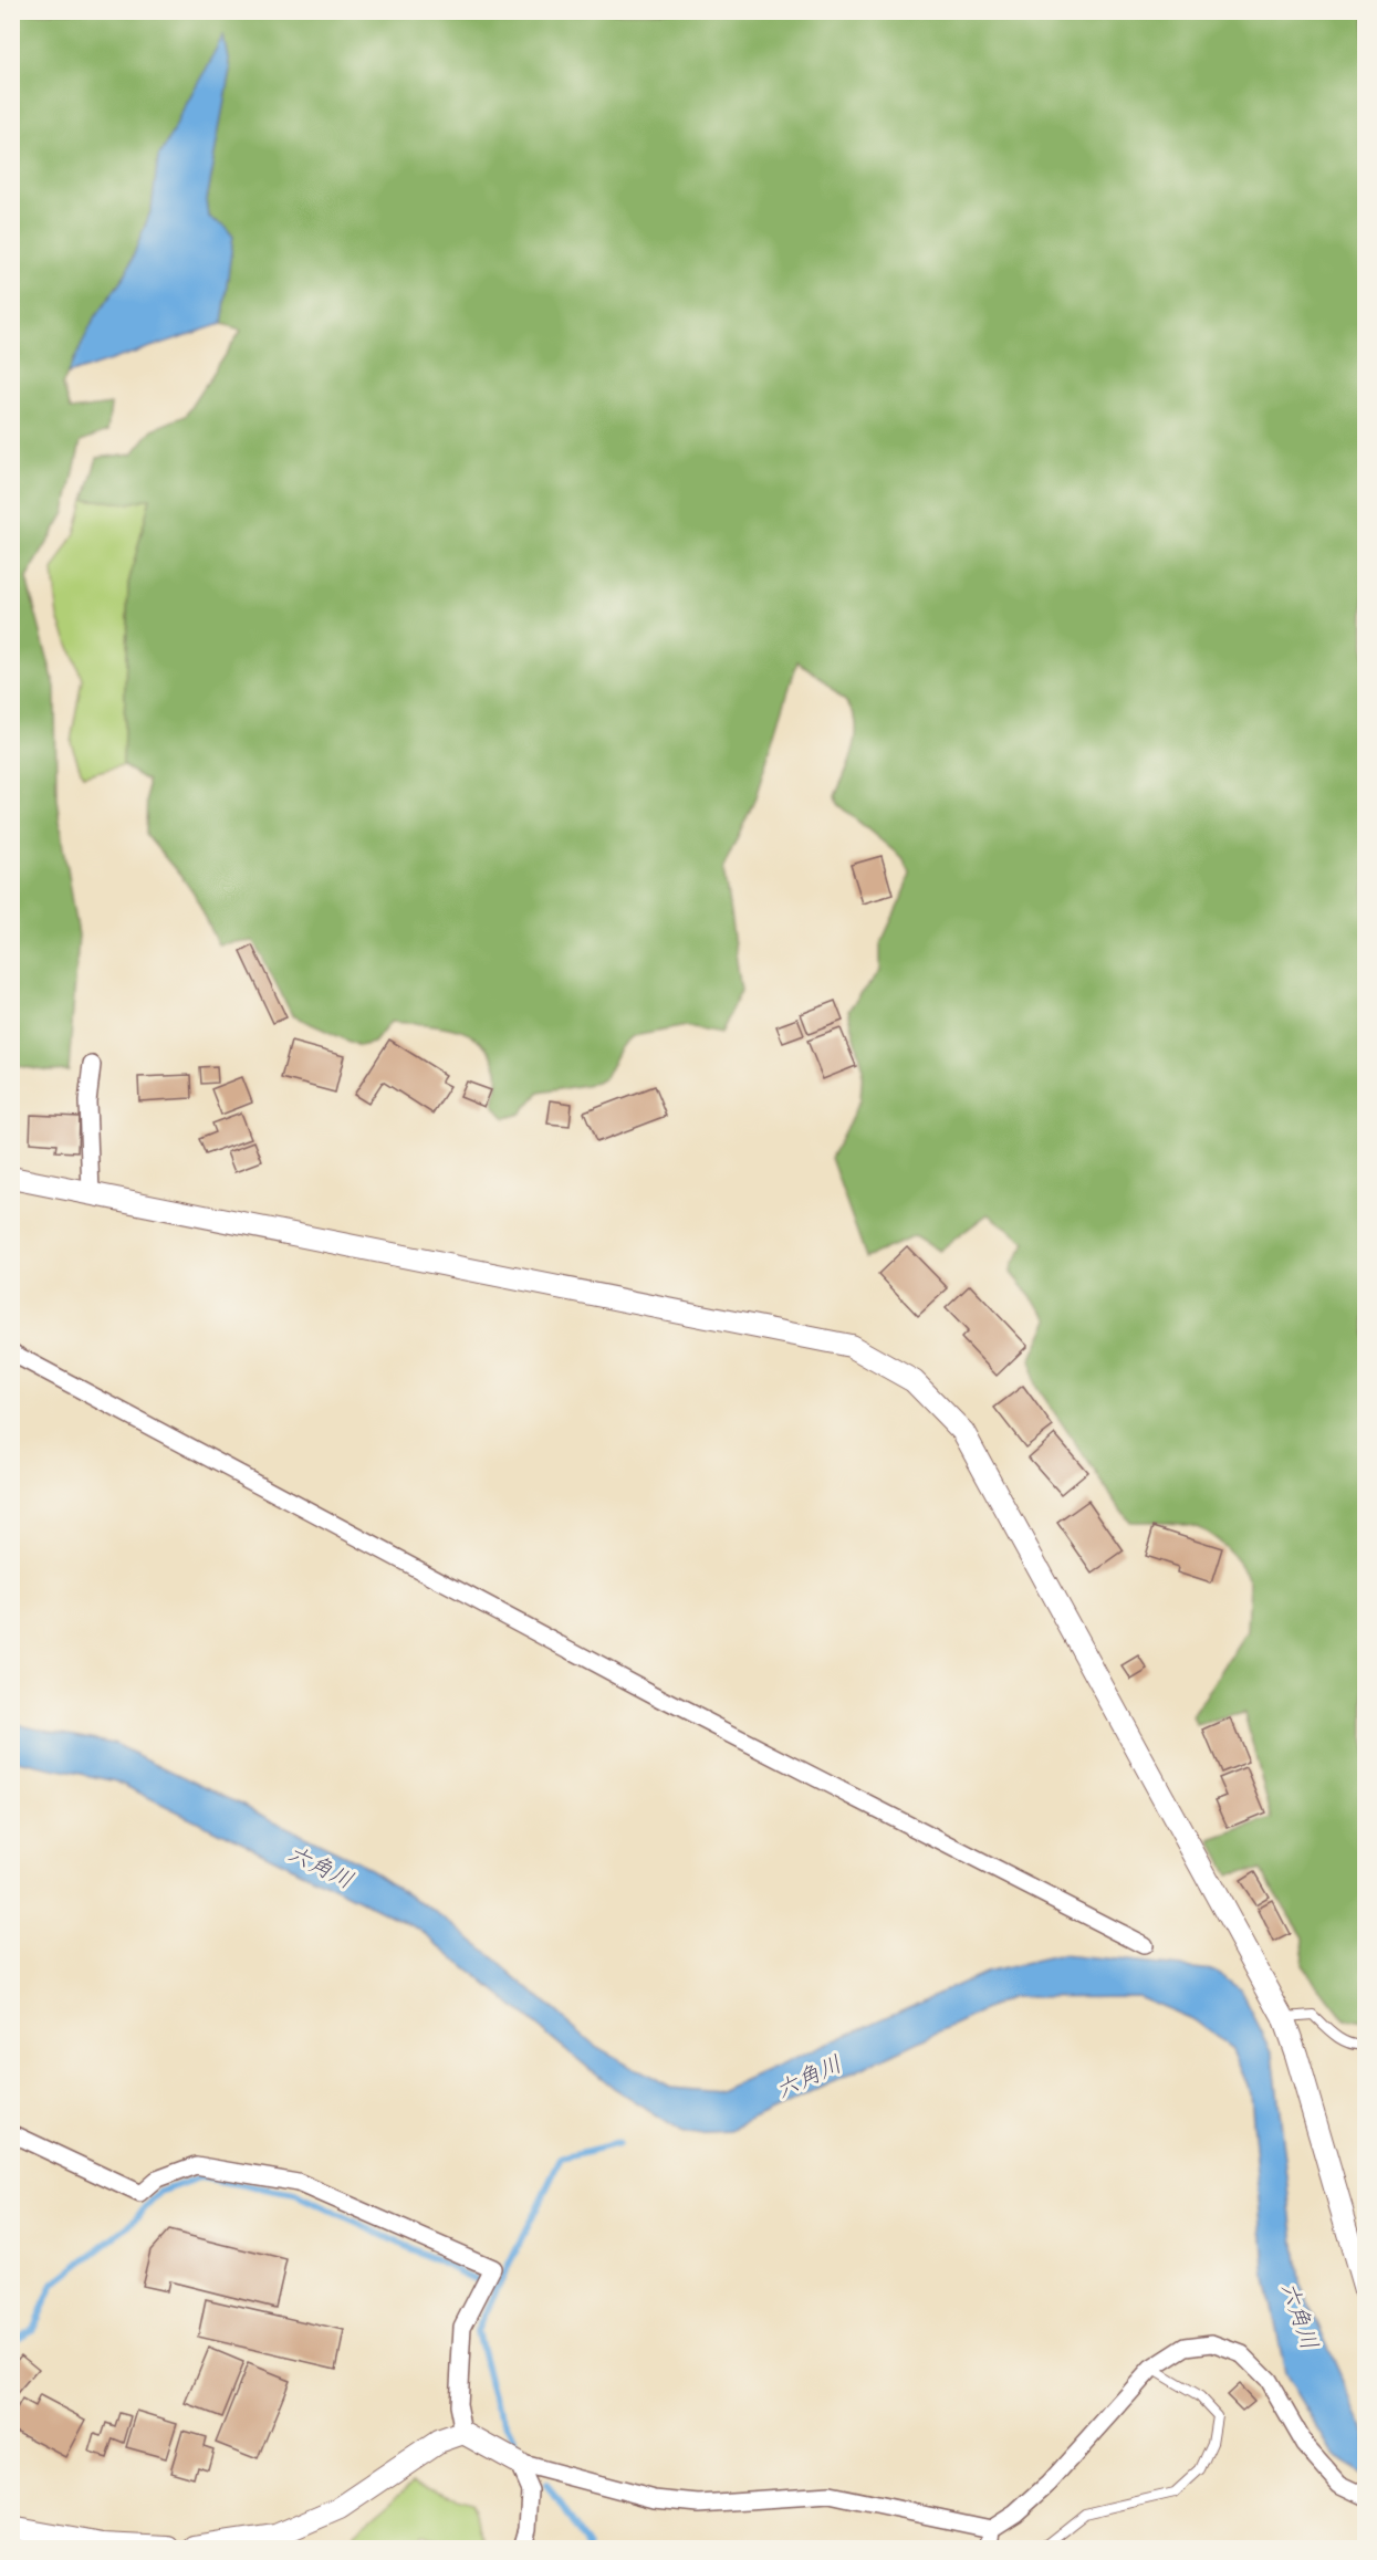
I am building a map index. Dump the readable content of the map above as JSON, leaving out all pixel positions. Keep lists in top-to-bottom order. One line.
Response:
{"water":["六角川"]}
